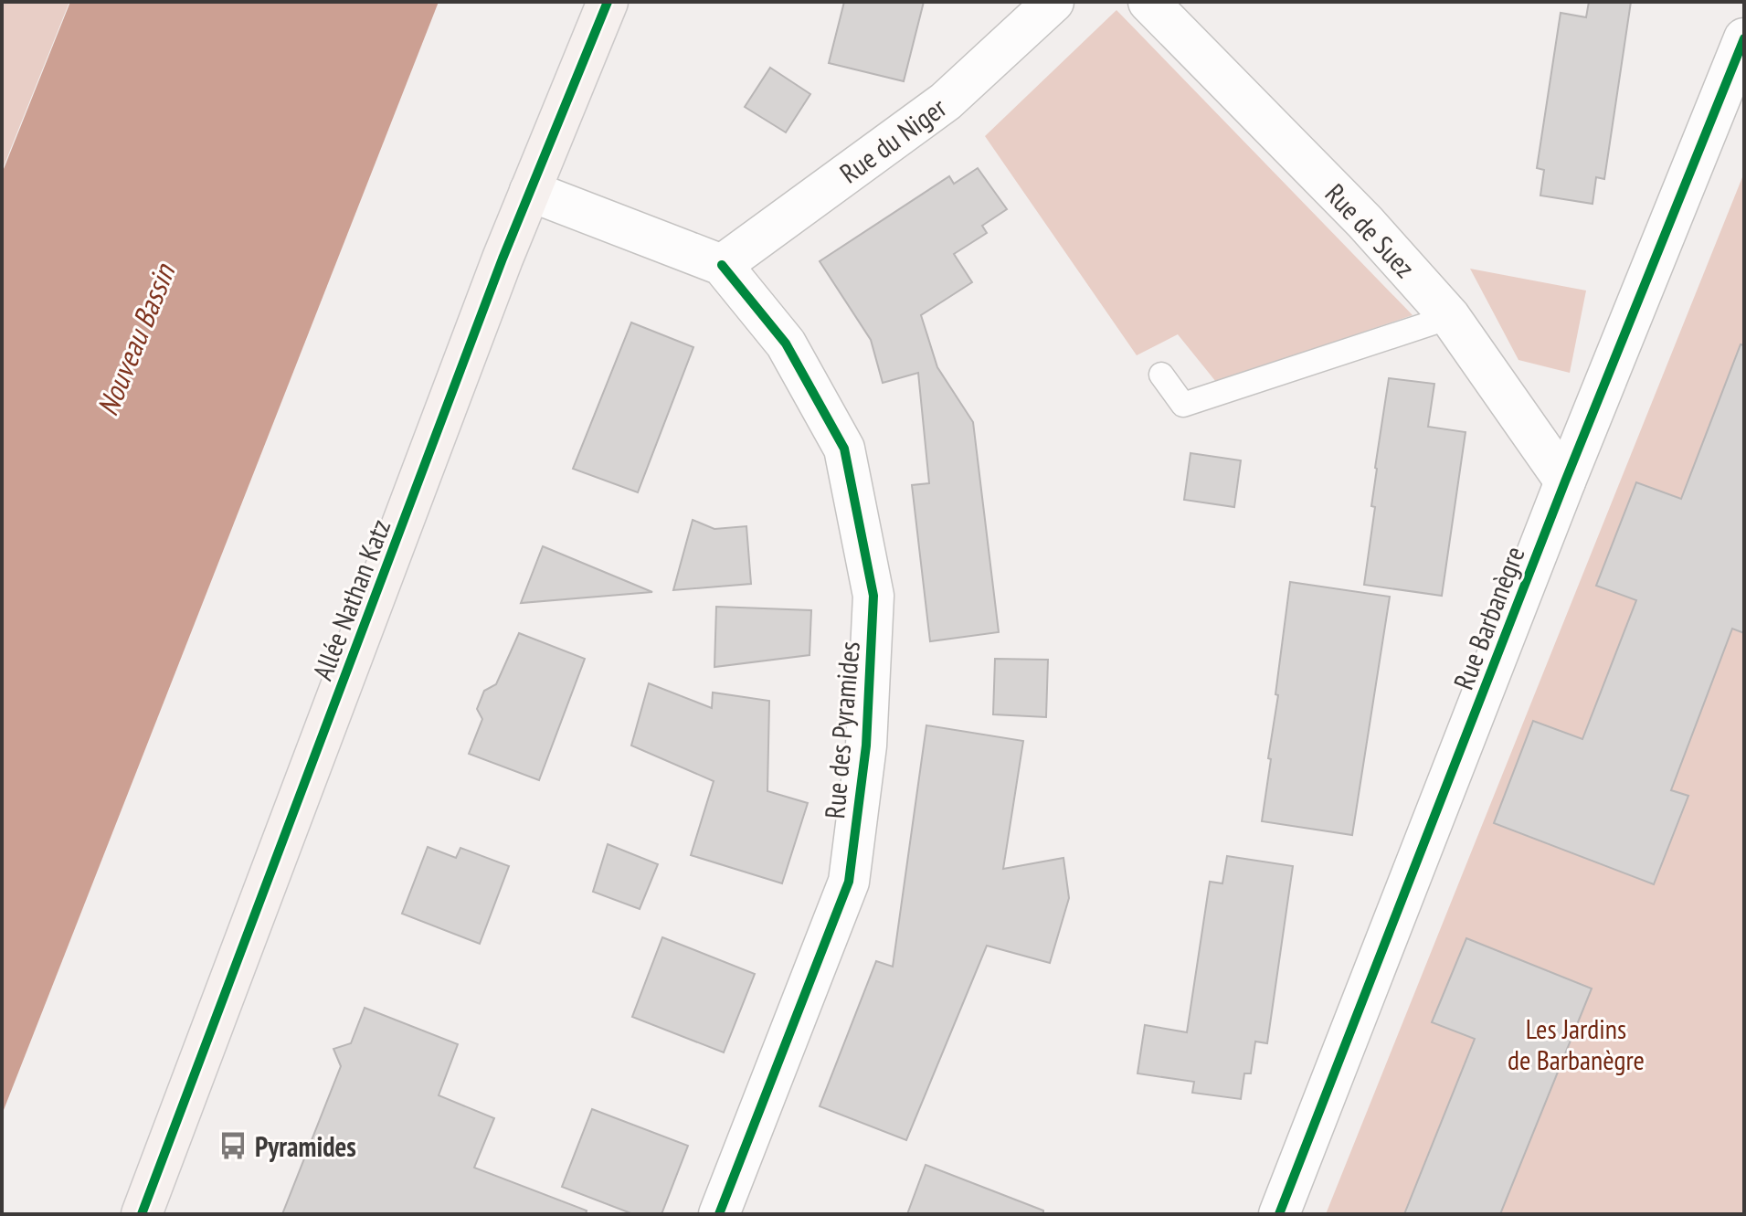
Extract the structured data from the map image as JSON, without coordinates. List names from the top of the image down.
{
  "streets": {
    "main road": ["Allée Nathan Katz"],
    "street": [
      "Rue du Niger",
      "Rue de Suez",
      "Rue Barbanègre",
      "Rue des Pyramides"
    ]
  },
  "crossings": [
    ["Rue du Niger", "Rue des Pyramides"],
    ["Rue de Suez", "Rue Barbanègre"],
    ["Allée Nathan Katz", "Rue des Pyramides"]
  ],
  "water": ["Nouveau Bassin"],
  "parks": ["Les Jardins de Barbanègre"],
  "places": {
    "bus stop": ["Pyramides"]
  }
}
